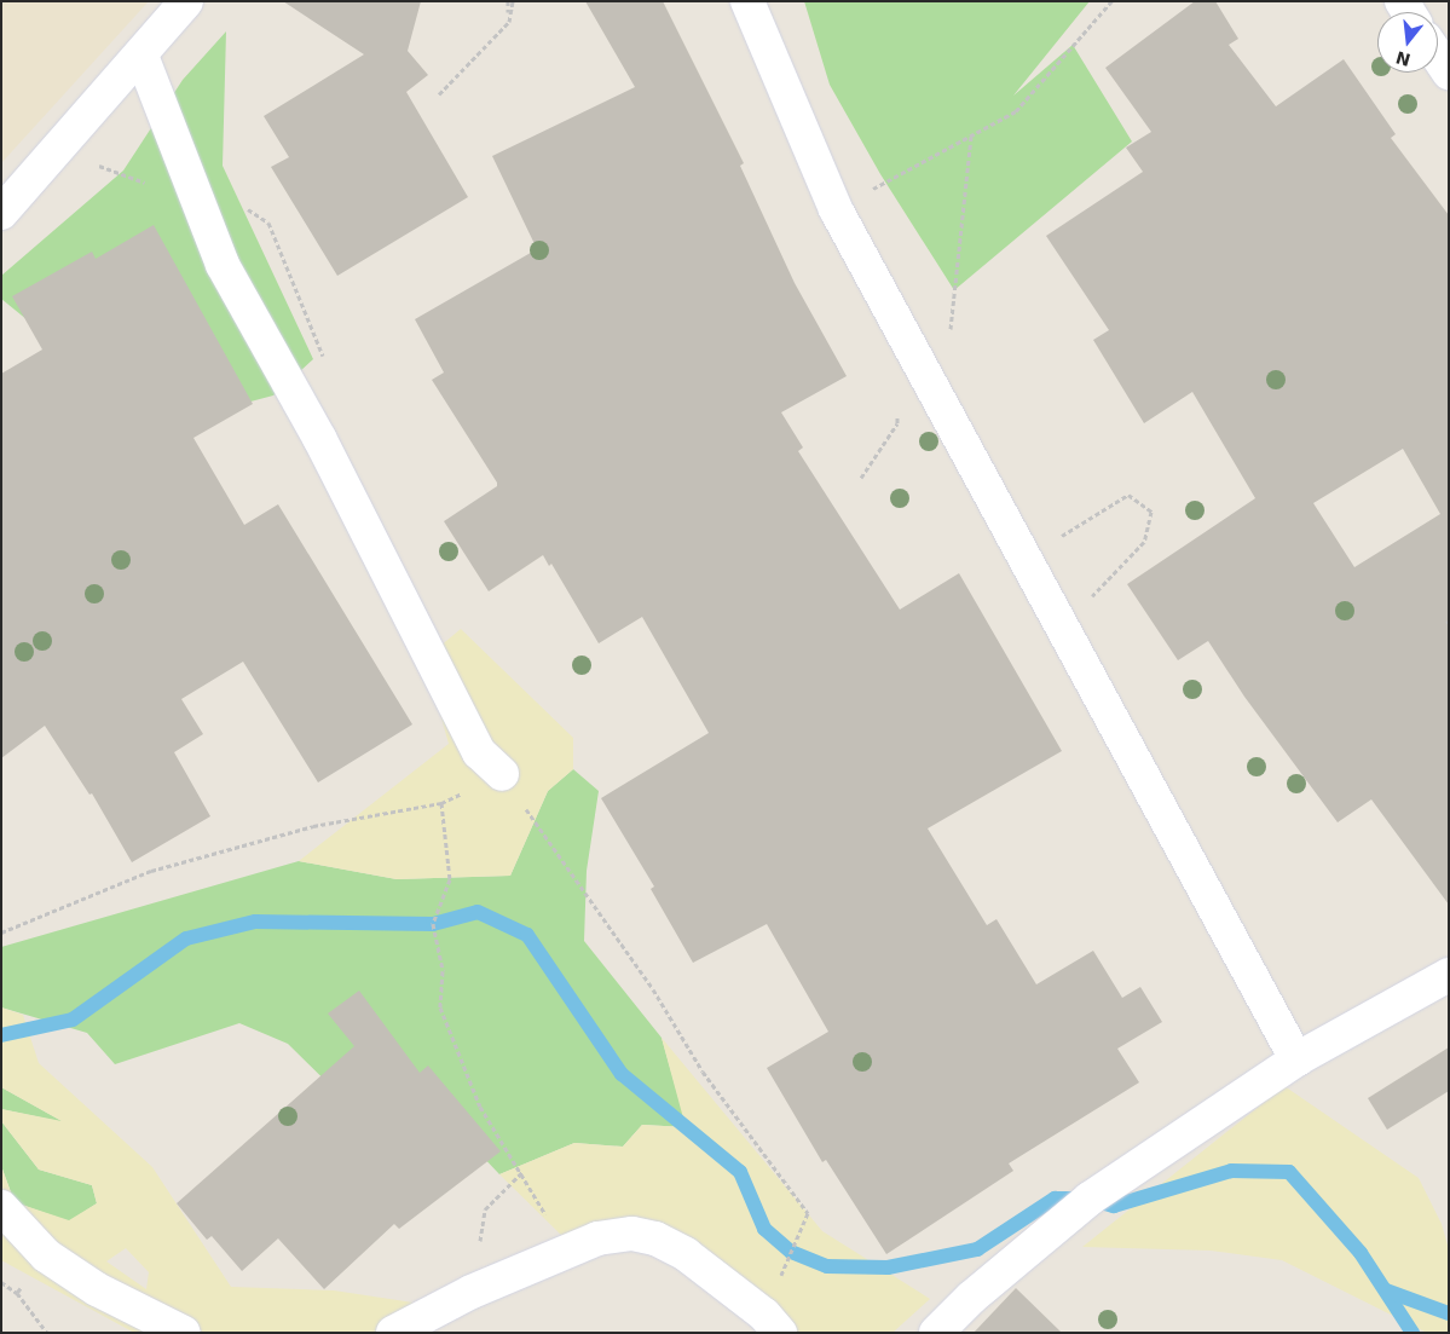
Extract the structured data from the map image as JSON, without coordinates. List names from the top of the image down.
{
  "north": "bottom"
}
